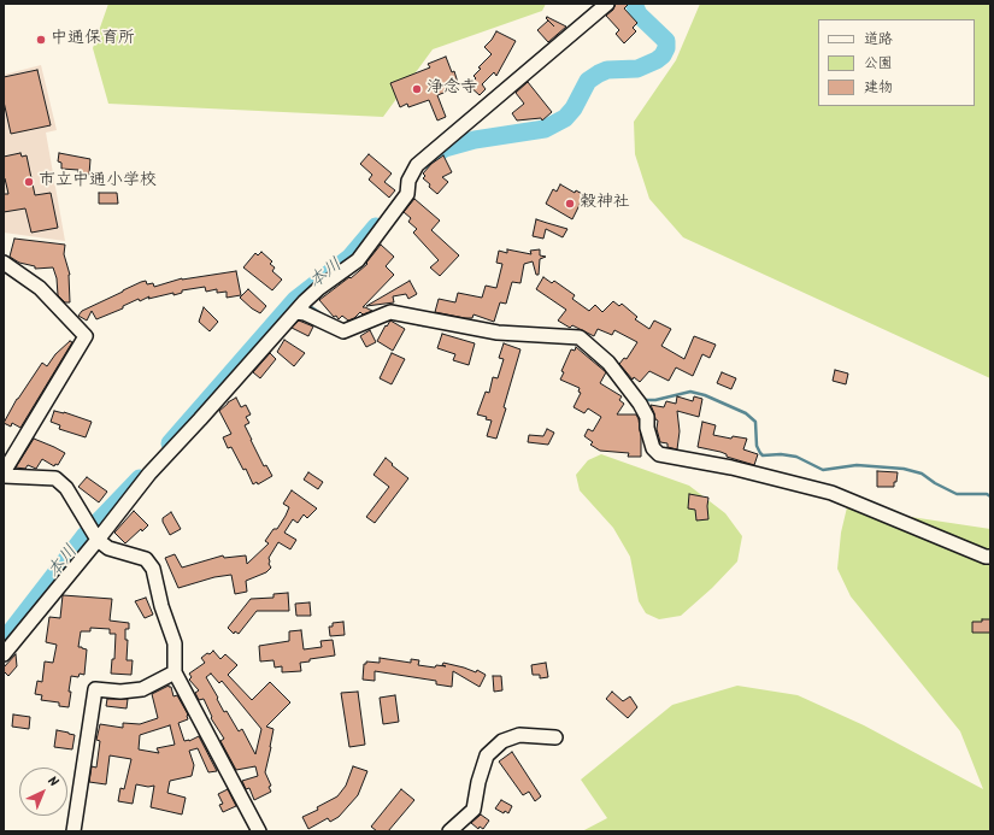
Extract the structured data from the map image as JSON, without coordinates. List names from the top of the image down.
{
  "water": ["本川"],
  "places": [
    "中通保育所",
    "浄念寺",
    "市立中通小学校",
    "穀神社"
  ],
  "legend": ["道路", "公園", "建物"],
  "north": "top right"
}
